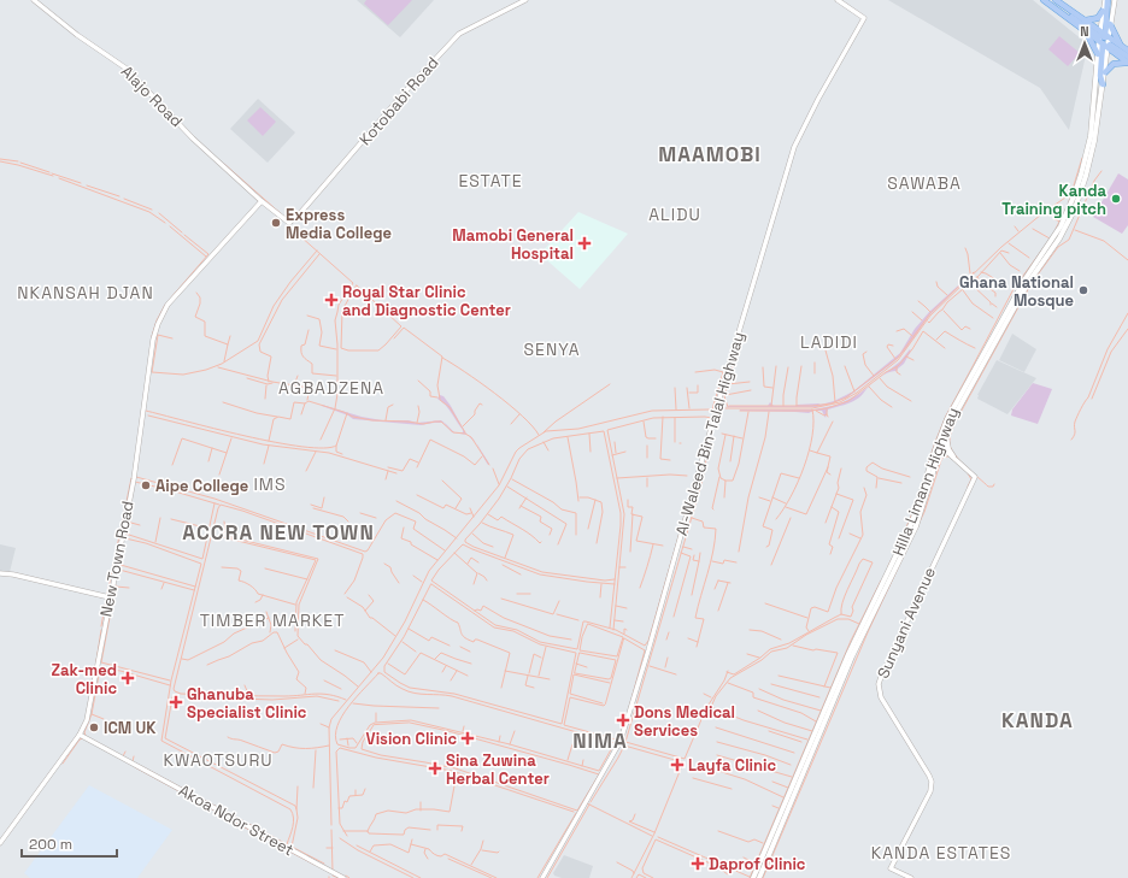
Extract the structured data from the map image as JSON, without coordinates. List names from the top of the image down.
{
  "streets": {
    "main road": ["Hilla Limann Highway"],
    "street": [
      "Alajo Road",
      "Kotobabi Road",
      "Al-Waleed Bin-Talal Highway",
      "New Town Road",
      "Sunyani Avenue",
      "Akoa Ndor Street"
    ]
  },
  "crossings": [
    ["Alajo Road", "Kotobabi Road"],
    ["Alajo Road", "New Town Road"],
    ["New Town Road", "Akoa Ndor Street"]
  ],
  "districts": [
    "MAAMOBI",
    "ESTATE",
    "SAWABA",
    "ALIDU",
    "NKANSAH DJAN",
    "LADIDI",
    "SENYA",
    "AGBADZENA",
    "IMS",
    "ACCRA NEW TOWN",
    "TIMBER MARKET",
    "KANDA",
    "NIMA",
    "KWAOTSURU",
    "KANDA ESTATES"
  ],
  "places": {
    "other": [
      "Kanda Training pitch",
      "Express Media College",
      "Ghana National Mosque",
      "Aipe College",
      "ICM UK"
    ],
    "health": [
      "Mamobi General Hospital",
      "Royal Star Clinic and Diagnostic Center",
      "Zak-med Clinic",
      "Ghanuba Specialist Clinic",
      "Dons Medical Services",
      "Vision Clinic",
      "Layfa Clinic",
      "Sina Zuwina Herbal Center",
      "Daprof Clinic"
    ]
  },
  "scale_bar": "200 m",
  "north": "top"
}
